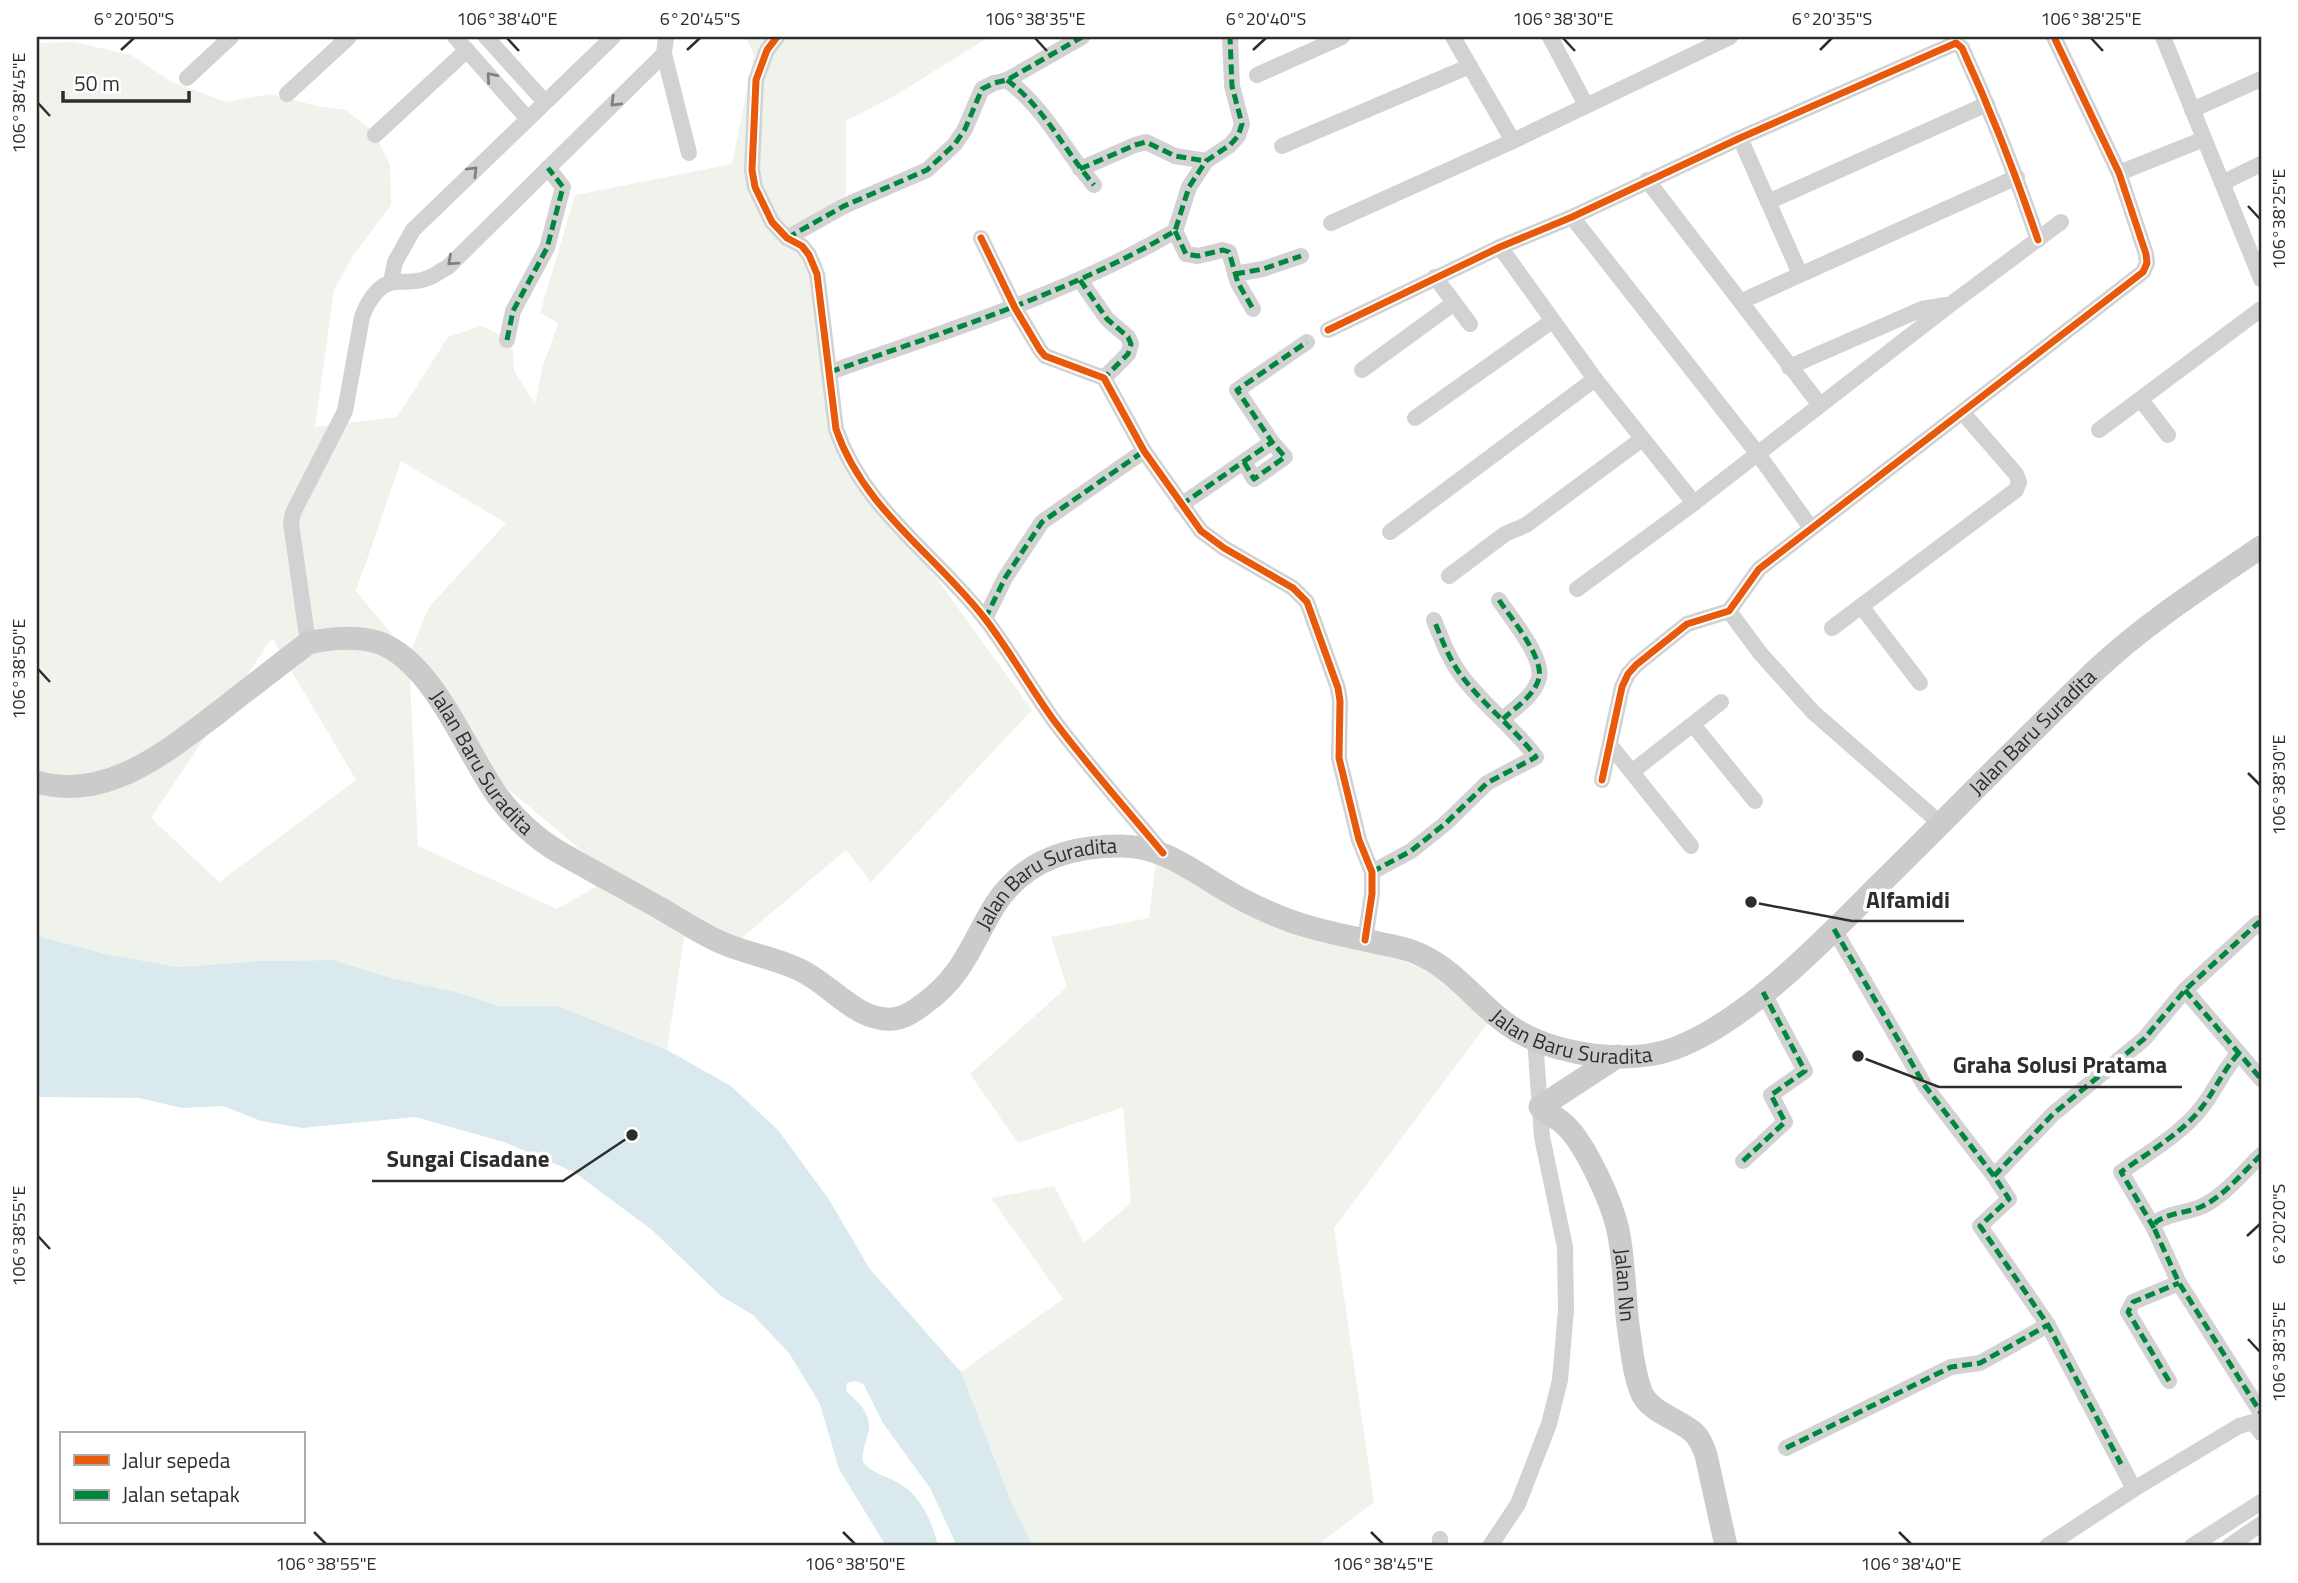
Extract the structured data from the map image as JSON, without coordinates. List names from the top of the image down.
{
  "streets": {
    "main road": ["Jalan Baru Suradita", "Jalan Nn"]
  },
  "places": ["Alfamidi", "Graha Solusi Pratama", "Sungai Cisadane"],
  "legend": ["Jalur sepeda", "Jalan setapak"],
  "scale_bar": "50 m",
  "coordinates": [
    "6°20'50\"S",
    "106°38'40\"E",
    "6°20'45\"S",
    "106°38'35\"E",
    "6°20'40\"S",
    "106°38'30\"E",
    "6°20'35\"S",
    "106°38'25\"E",
    "106°38'45\"E",
    "106°38'50\"E",
    "6°20'20\"S",
    "106°38'55\"E"
  ]
}
